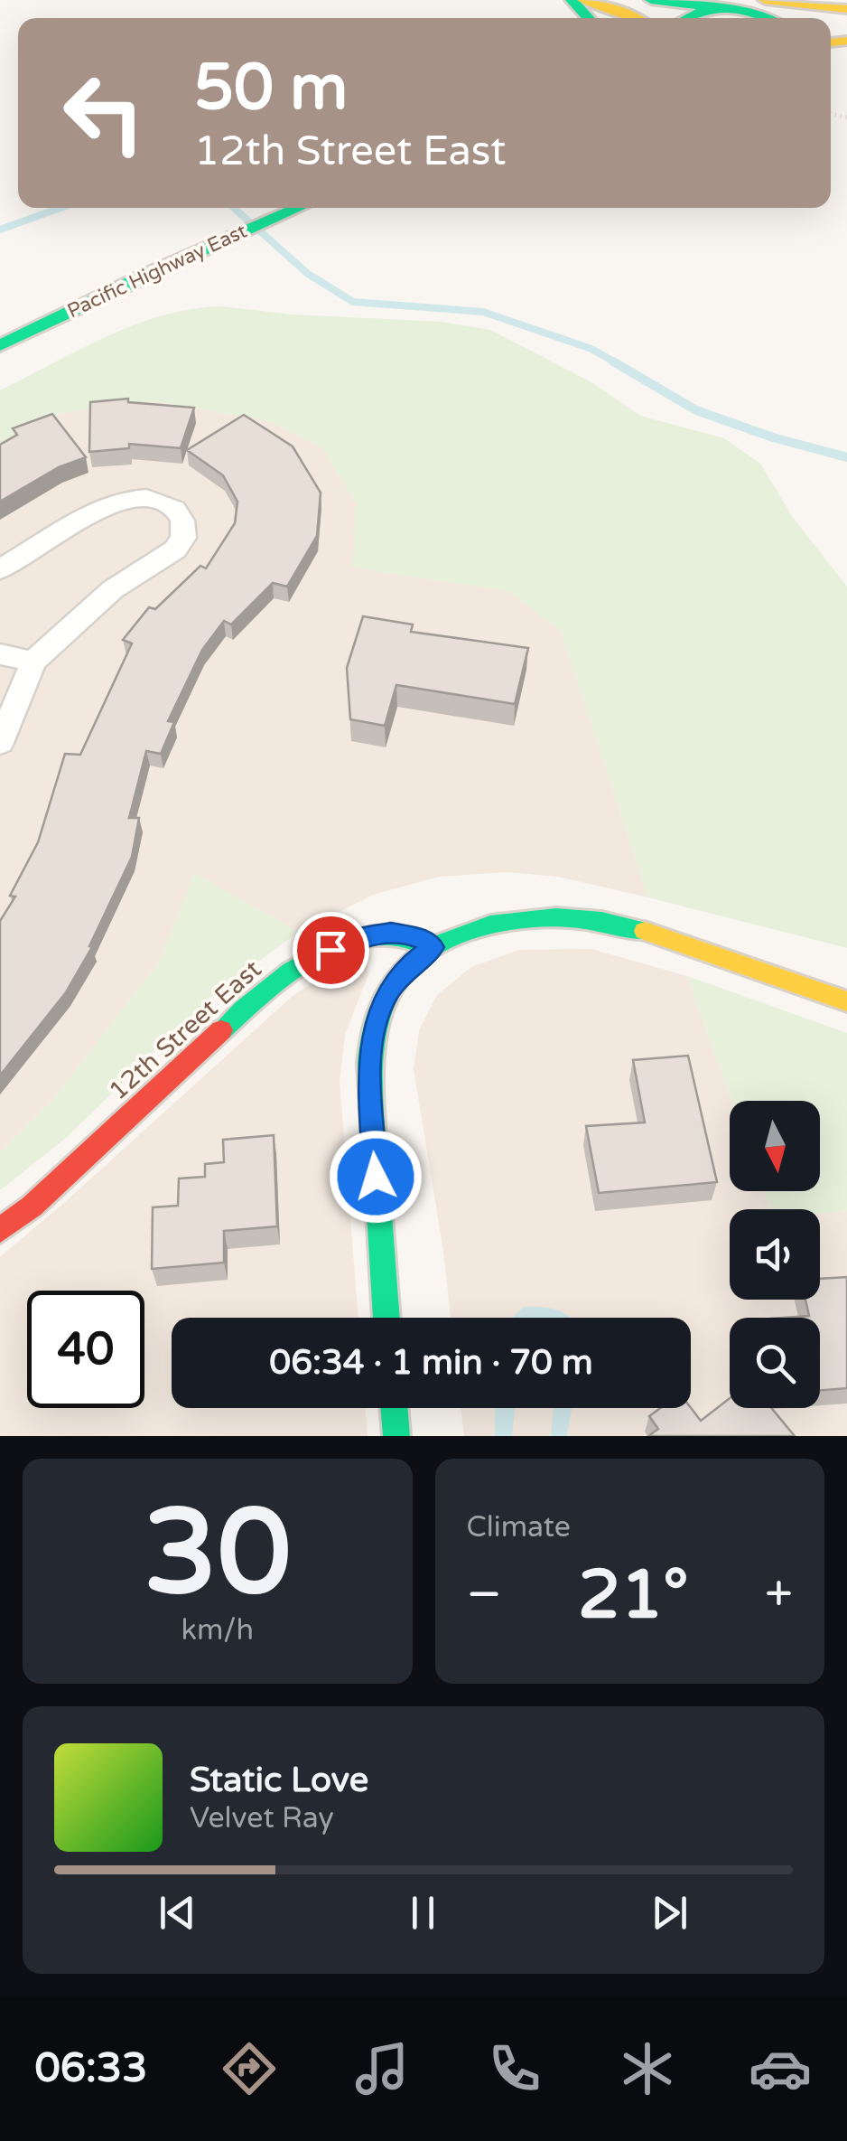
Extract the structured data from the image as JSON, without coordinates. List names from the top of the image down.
{
  "streets": {
    "main road": ["Pacific Highway East", "12th Street East"]
  },
  "north": "bottom",
  "page": {
    "turn": ["50 m", "12th Street East"],
    "limit": "40",
    "trip": "06:34 · 1 min · 70 m",
    "tile": [
      ["30", "km/h"],
      "Climate"
    ],
    "heat": ["−", "21°", "+"],
    "song": ["Static Love", "Velvet Ray"],
    "tabs": "06:33"
  }
}
